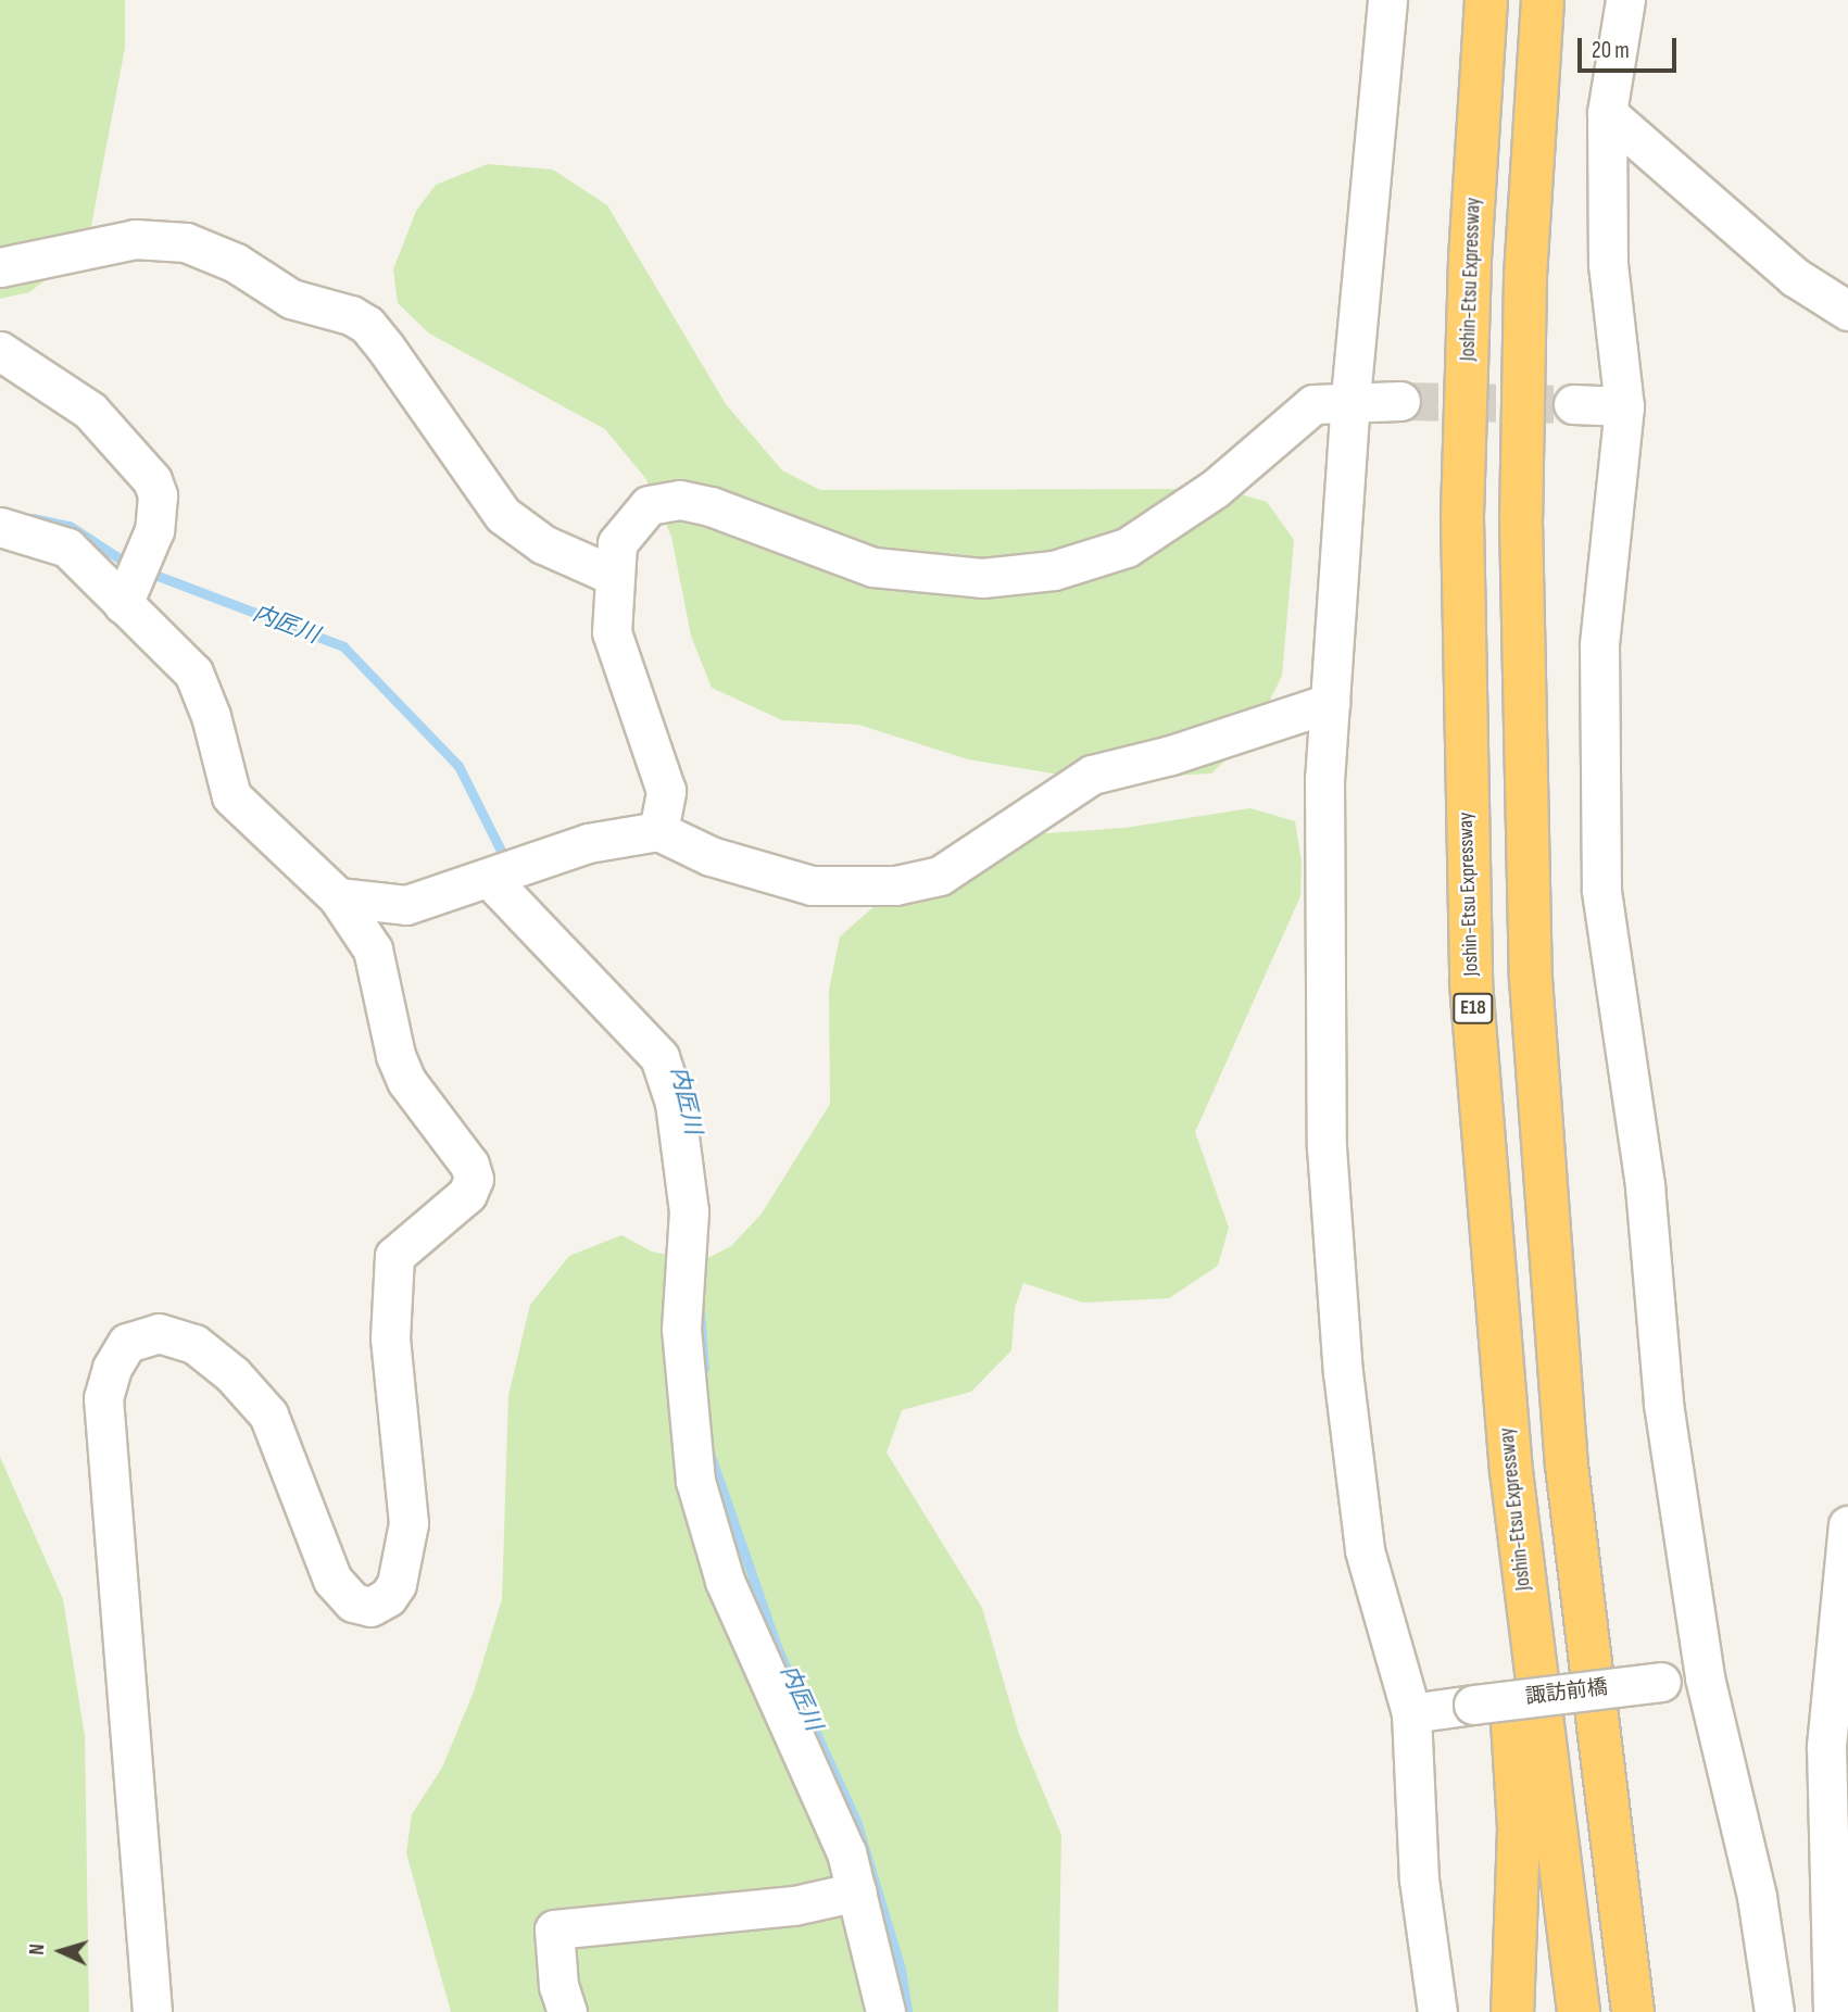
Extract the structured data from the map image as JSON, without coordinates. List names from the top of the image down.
{
  "streets": {
    "highway": ["Joshin-Etsu Expressway", "E18"],
    "street": ["諏訪前橋"]
  },
  "water": ["内匠川"],
  "scale_bar": "20 m",
  "north": "left"
}
